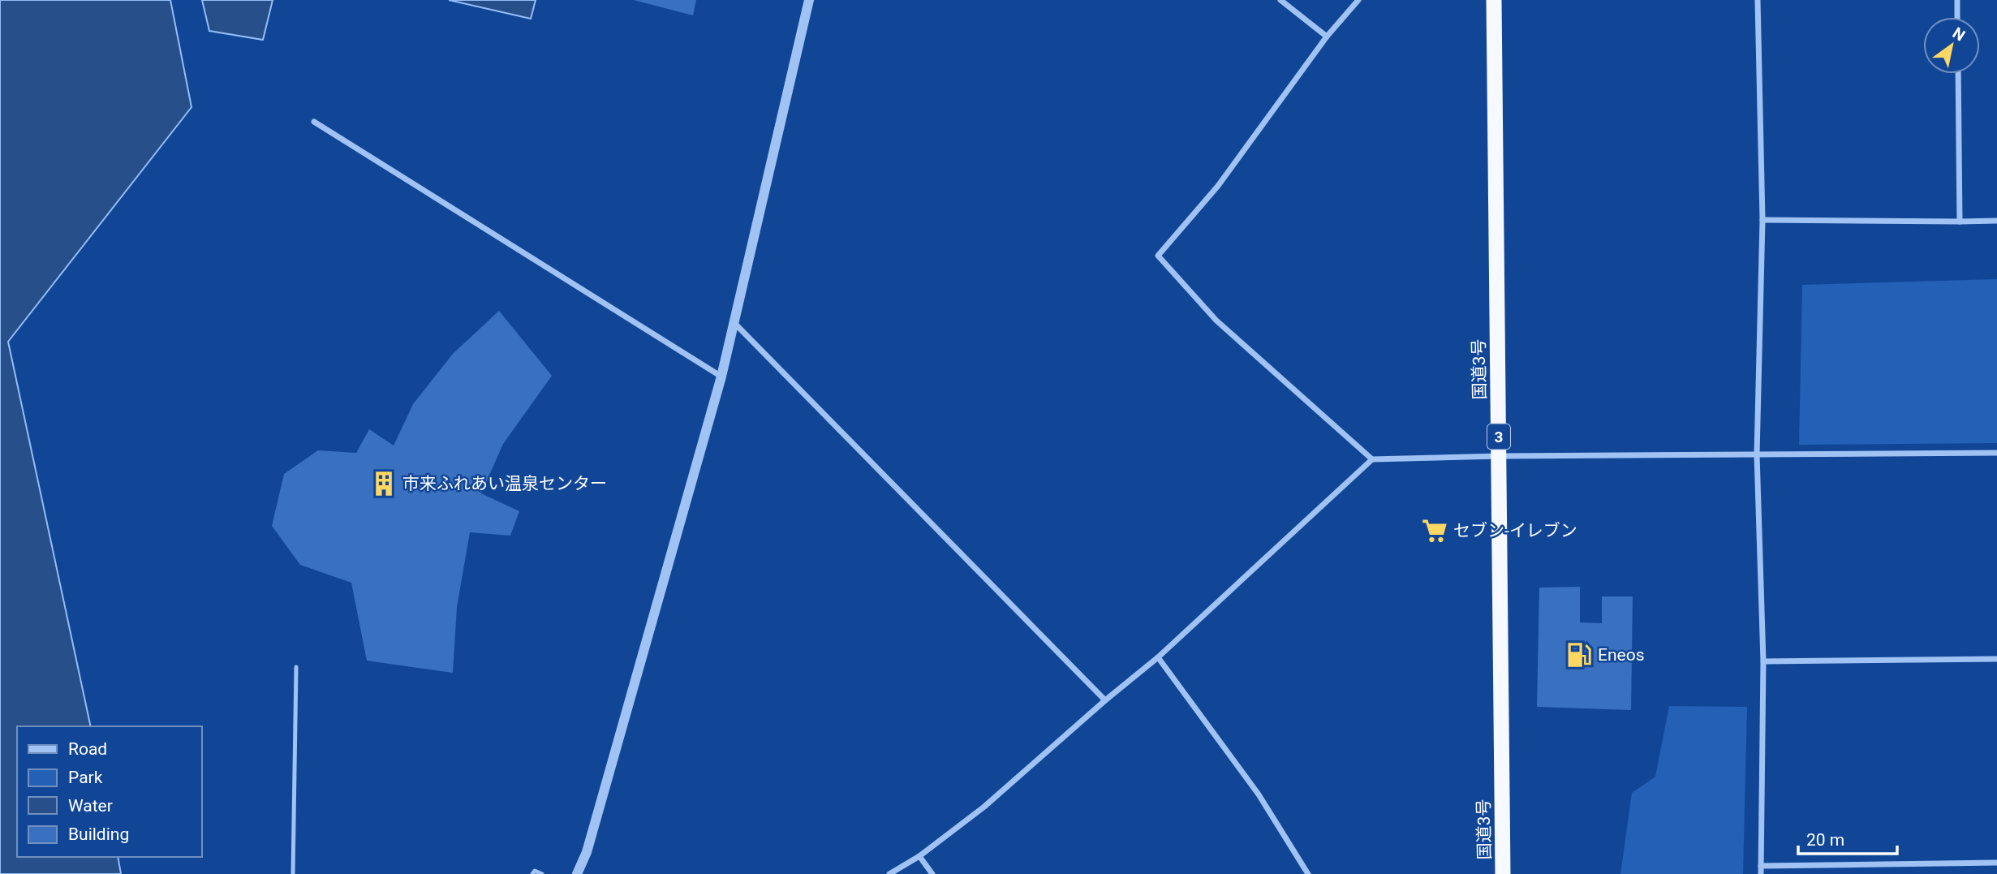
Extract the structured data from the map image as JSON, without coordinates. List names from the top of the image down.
{
  "streets": {
    "highway": ["国道3号", "3"]
  },
  "places": {
    "building": ["市来ふれあい温泉センター"],
    "supermarket": ["セブン-イレブン"],
    "fuel station": ["Eneos"]
  },
  "legend": [
    "Road",
    "Park",
    "Water",
    "Building"
  ],
  "scale_bar": "20 m",
  "north": "top right"
}
